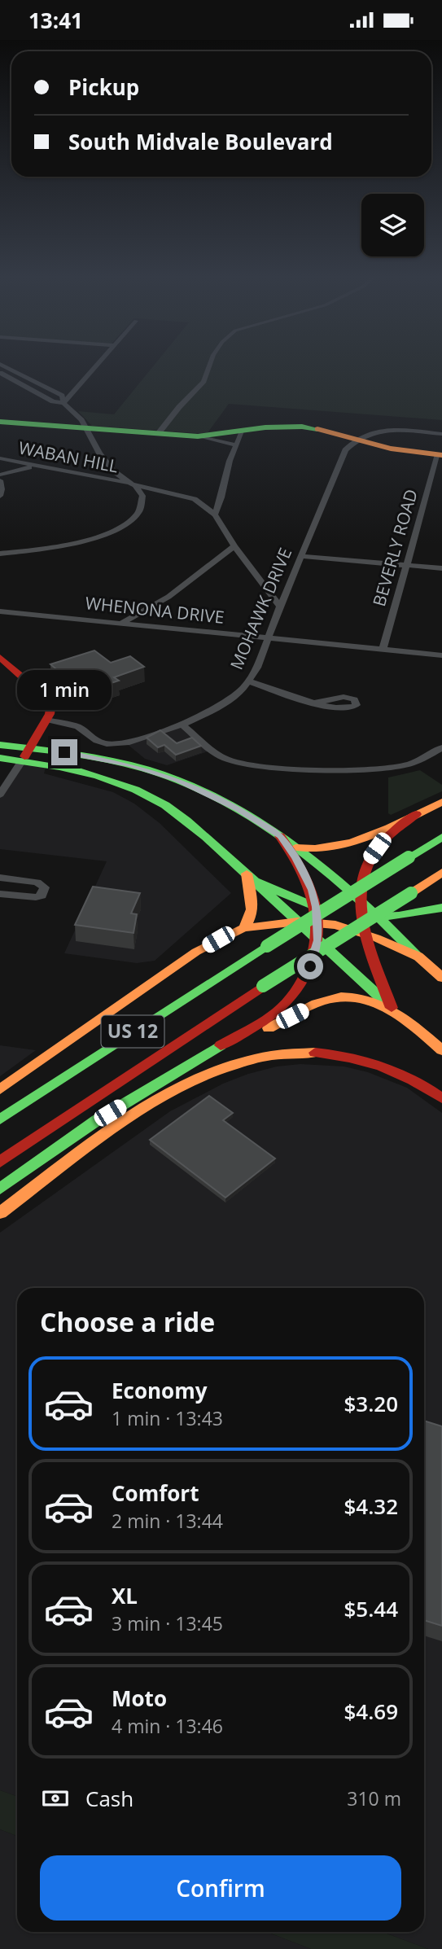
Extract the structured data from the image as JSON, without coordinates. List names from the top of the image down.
{
  "streets": {
    "main road": ["US 12"],
    "street": [
      "WABAN HILL",
      "BEVERLY ROAD",
      "MOHAWK DRIVE",
      "WHENONA DRIVE"
    ]
  },
  "crossings": [
    ["BEVERLY ROAD", "WHENONA DRIVE"],
    ["MOHAWK DRIVE", "WHENONA DRIVE"]
  ],
  "page": {
    "status": "13:41",
    "banner": ["Pickup", "South Midvale Boulevard"],
    "bubble": "1 min",
    "heading": "Choose a ride",
    "list": [
      {
        "name": "Economy",
        "note": "1 min · 13:43",
        "value": "$3.20"
      },
      {
        "name": "Comfort",
        "note": "2 min · 13:44",
        "value": "$4.32"
      },
      {
        "name": "XL",
        "note": "3 min · 13:45",
        "value": "$5.44"
      },
      {
        "name": "Moto",
        "note": "4 min · 13:46",
        "value": "$4.69"
      }
    ],
    "pay": ["Cash", "310 m"],
    "buttons": "Confirm"
  }
}
